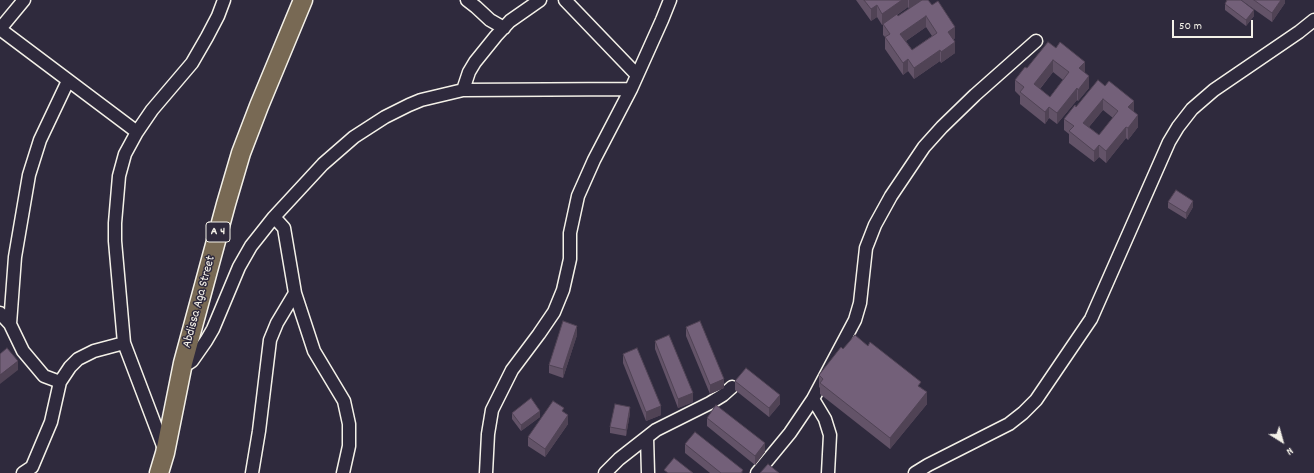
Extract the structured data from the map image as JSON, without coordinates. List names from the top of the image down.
{
  "streets": {
    "highway": ["A 4", "Abdissa Aga Street"]
  },
  "scale_bar": "50 m",
  "north": "bottom right"
}
